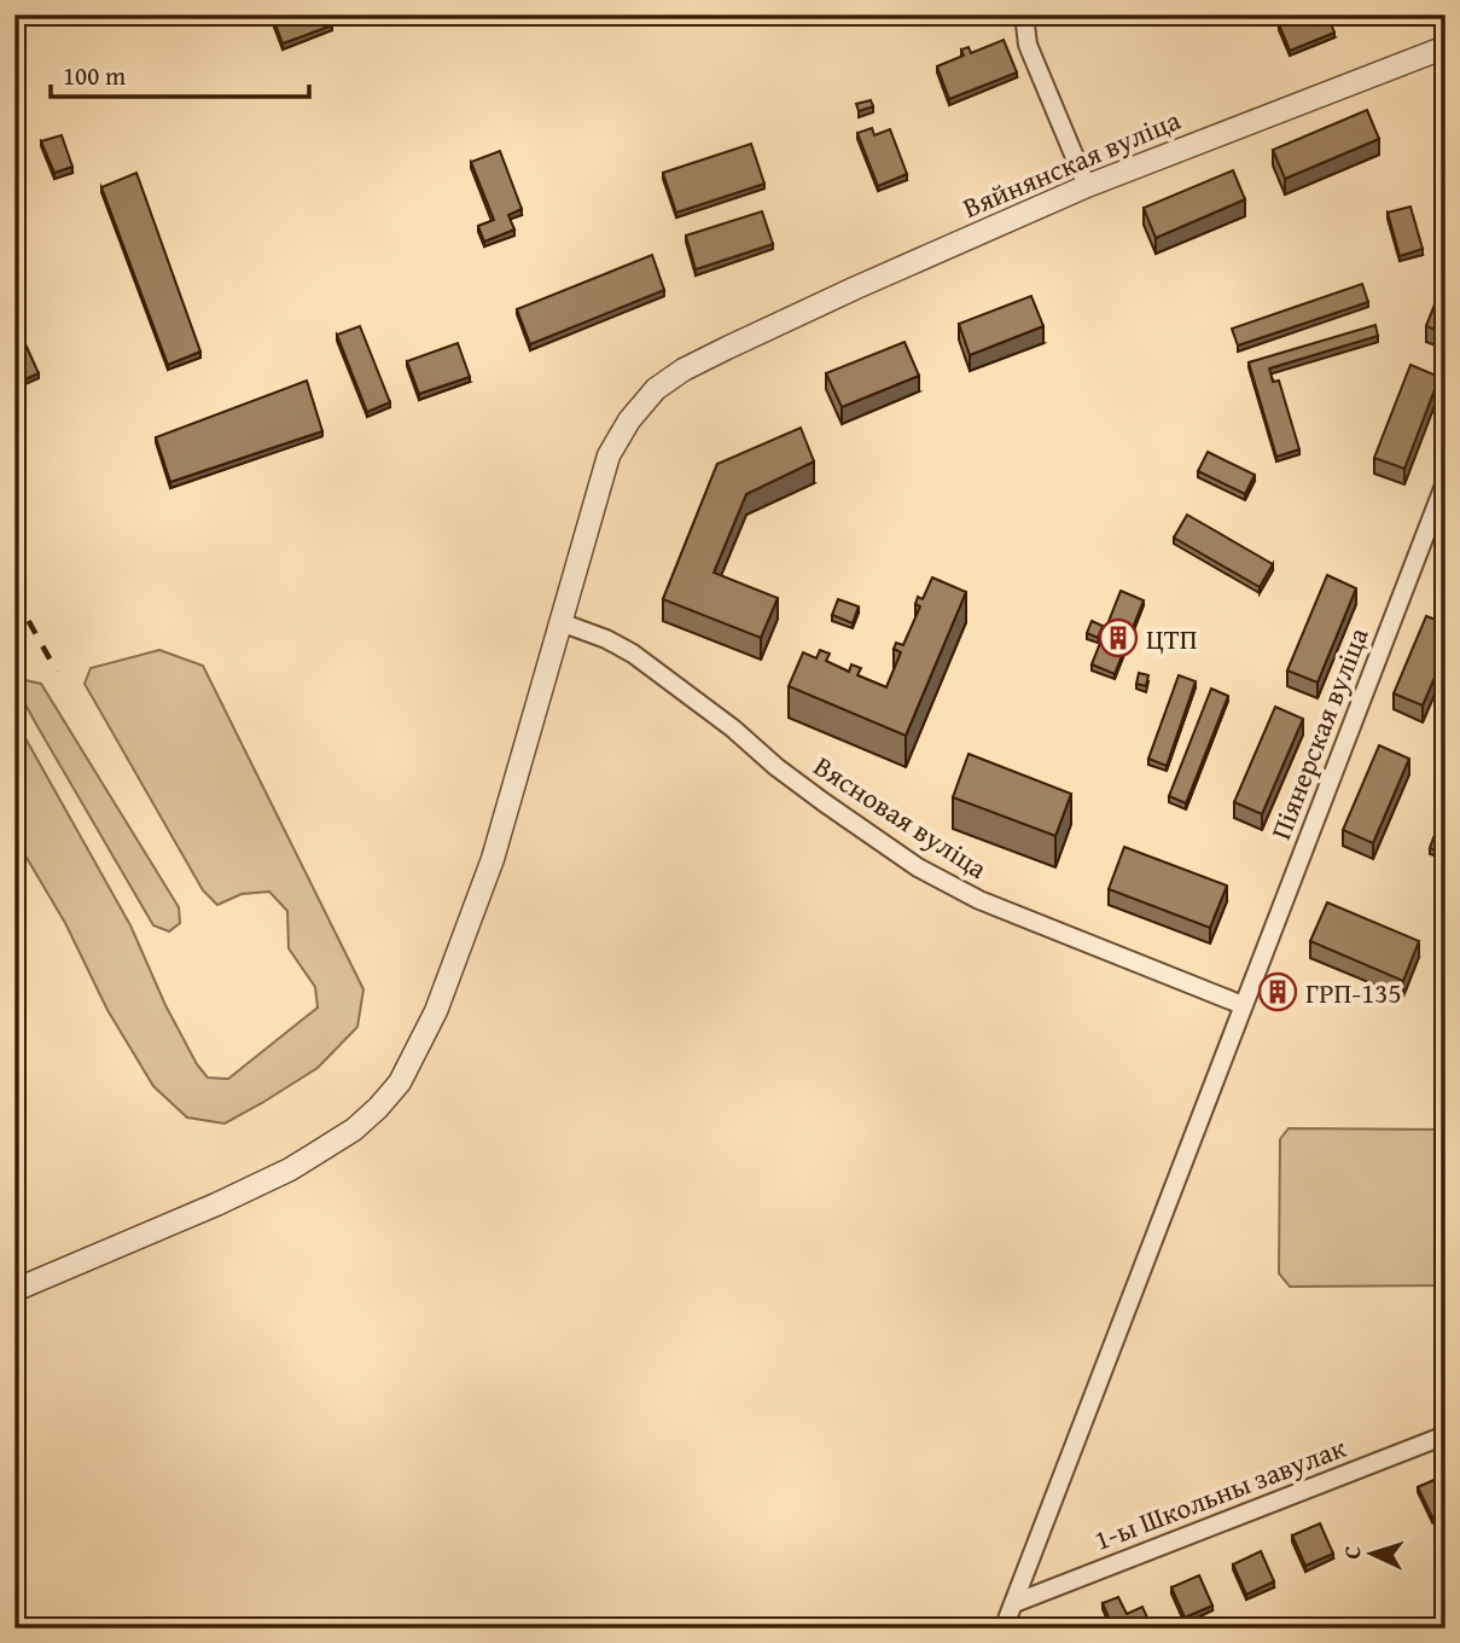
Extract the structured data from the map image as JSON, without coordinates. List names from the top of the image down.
{
  "streets": {
    "street": [
      "Вяйнянская вуліца",
      "Піянерская вуліца",
      "Вясновая вуліца",
      "1-ы Школьны завулак"
    ]
  },
  "crossings": [
    ["Вяйнянская вуліца", "Вясновая вуліца"],
    ["Піянерская вуліца", "Вясновая вуліца"],
    ["Піянерская вуліца", "1-ы Школьны завулак"]
  ],
  "places": {
    "building": ["ЦТП", "ГРП-135"]
  },
  "scale_bar": "100 m",
  "north": "left"
}
